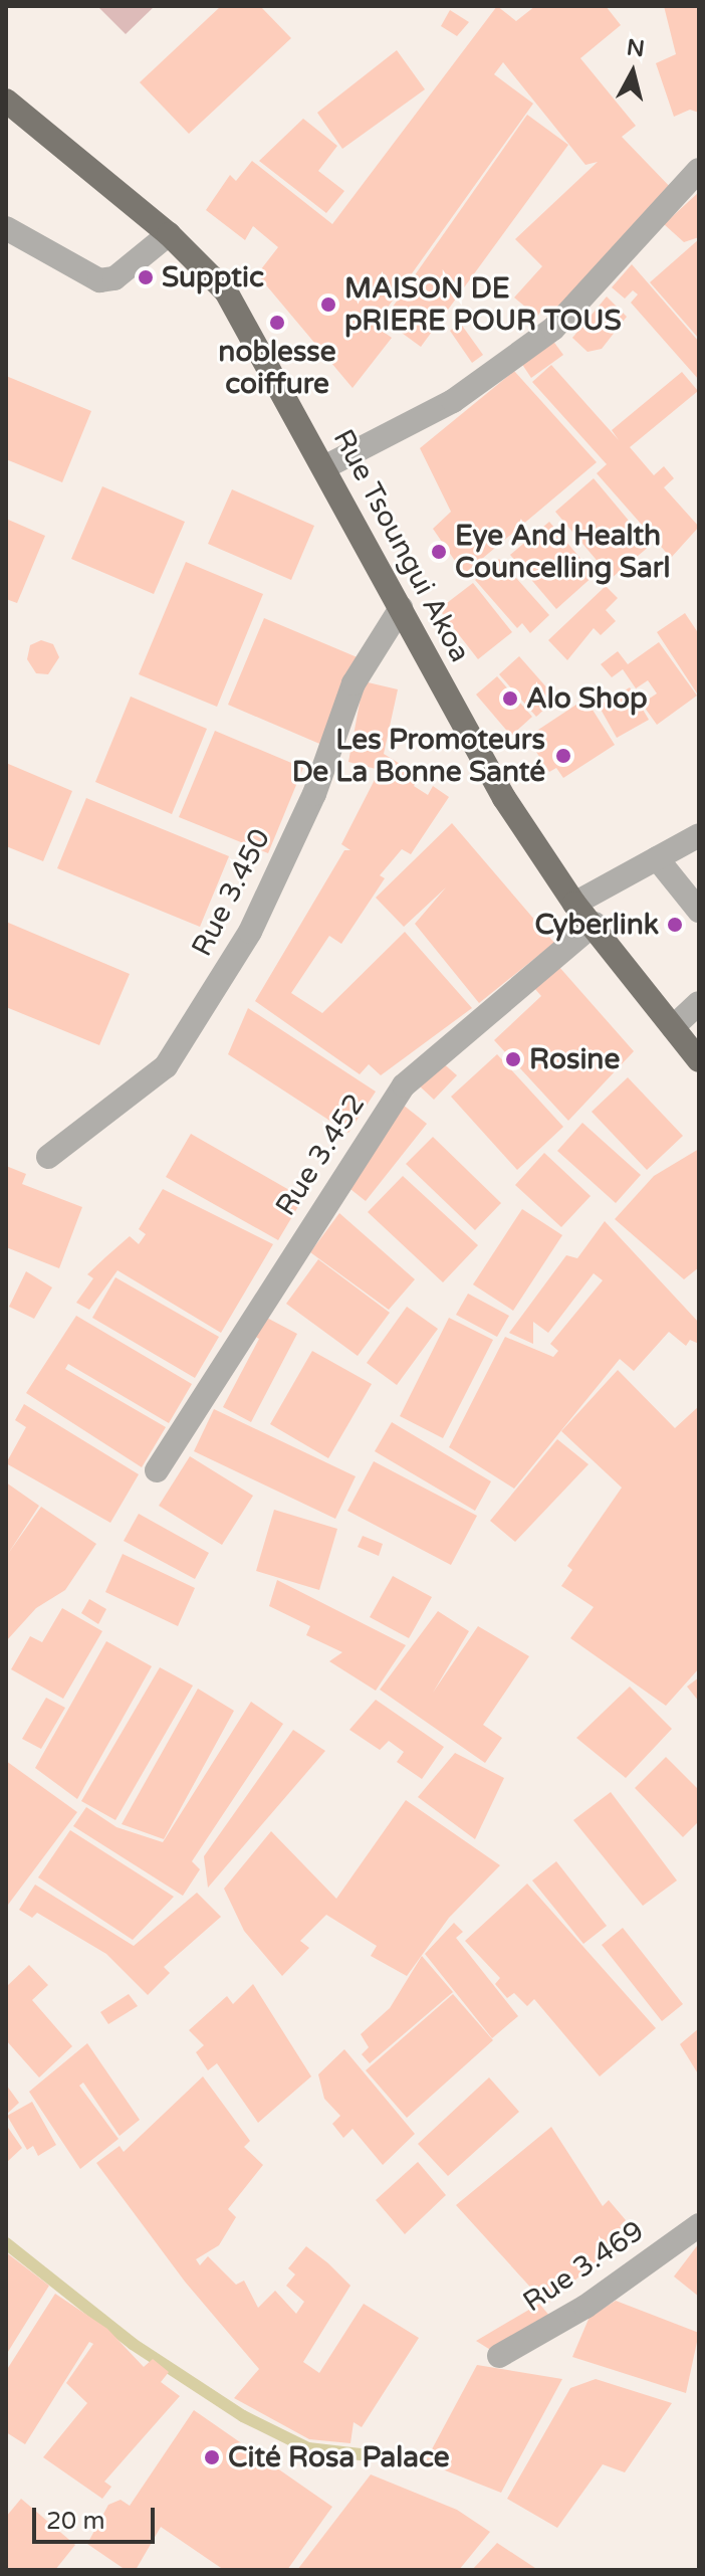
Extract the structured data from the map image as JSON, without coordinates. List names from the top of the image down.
{
  "streets": {
    "main road": ["Rue Tsoungui Akoa"],
    "street": ["Rue 3.450", "Rue 3.452", "Rue 3.469"]
  },
  "crossings": [
    ["Rue Tsoungui Akoa", "Rue 3.450"],
    ["Rue Tsoungui Akoa", "Rue 3.452"]
  ],
  "places": [
    "Supptic",
    "MAISON DE pRIERE POUR TOUS",
    "noblesse coiffure",
    "Eye And Health Councelling Sarl",
    "Alo Shop",
    "Les Promoteurs De La Bonne Santé",
    "Cyberlink",
    "Rosine",
    "Cité Rosa Palace"
  ],
  "scale_bar": "20 m",
  "north": "top"
}
